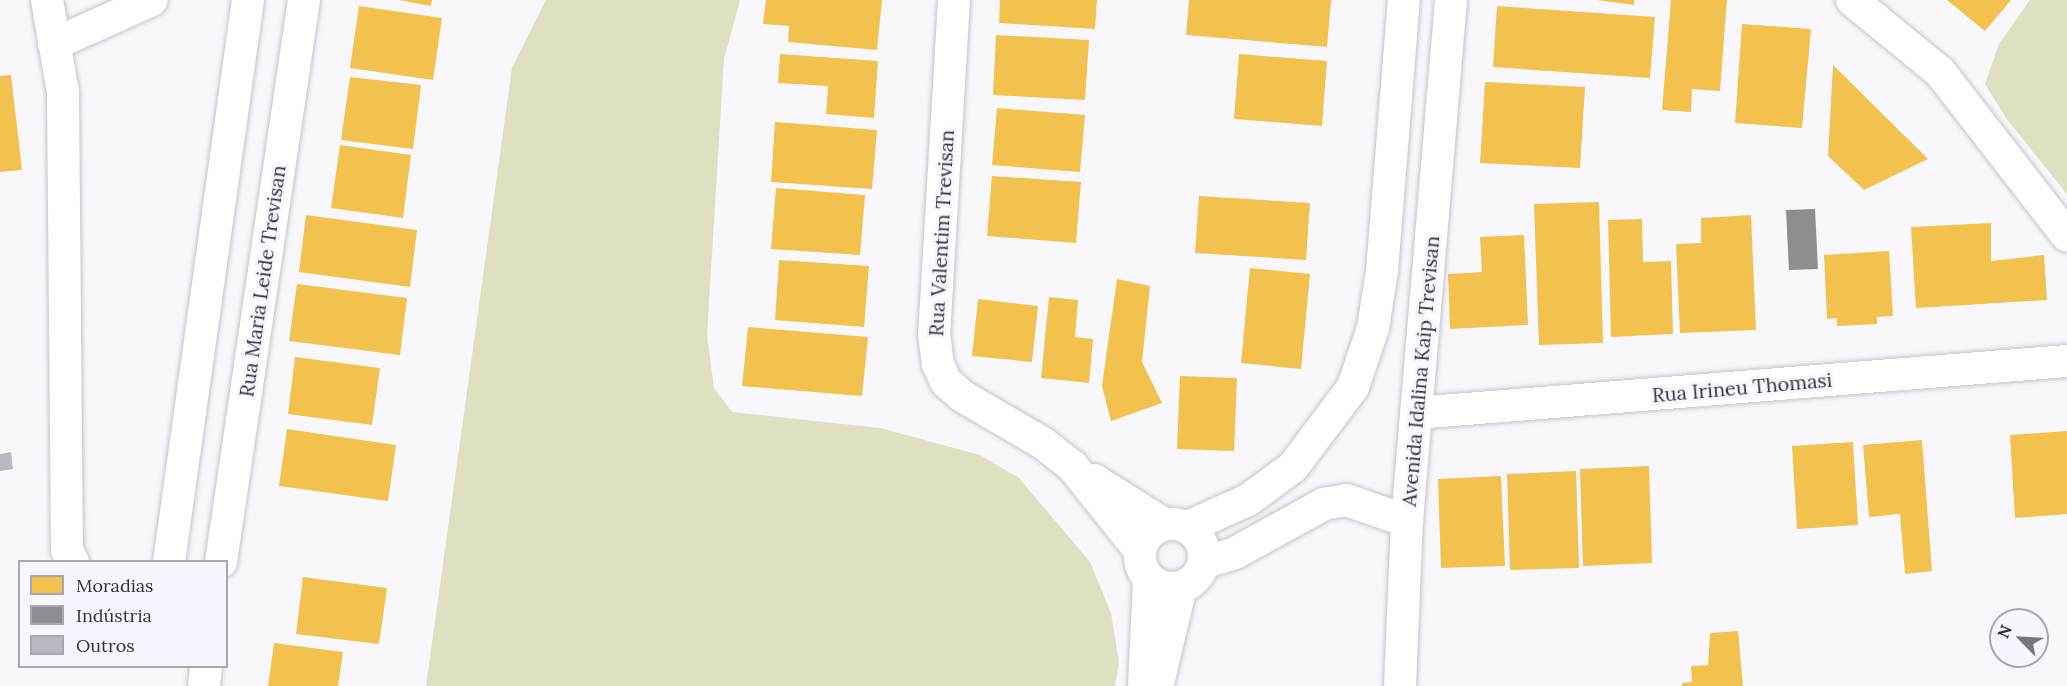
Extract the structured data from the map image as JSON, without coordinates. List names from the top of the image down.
{
  "streets": {
    "street": [
      "Rua Valentim Trevisan",
      "Rua Maria Leide Trevisan",
      "Avenida Idalina Kaip Trevisan",
      "Rua Irineu Thomasi"
    ]
  },
  "crossings": [
    ["Rua Valentim Trevisan", "Avenida Idalina Kaip Trevisan"],
    ["Avenida Idalina Kaip Trevisan", "Rua Irineu Thomasi"]
  ],
  "legend": ["Moradias", "Indústria", "Outros"],
  "north": "top left"
}
